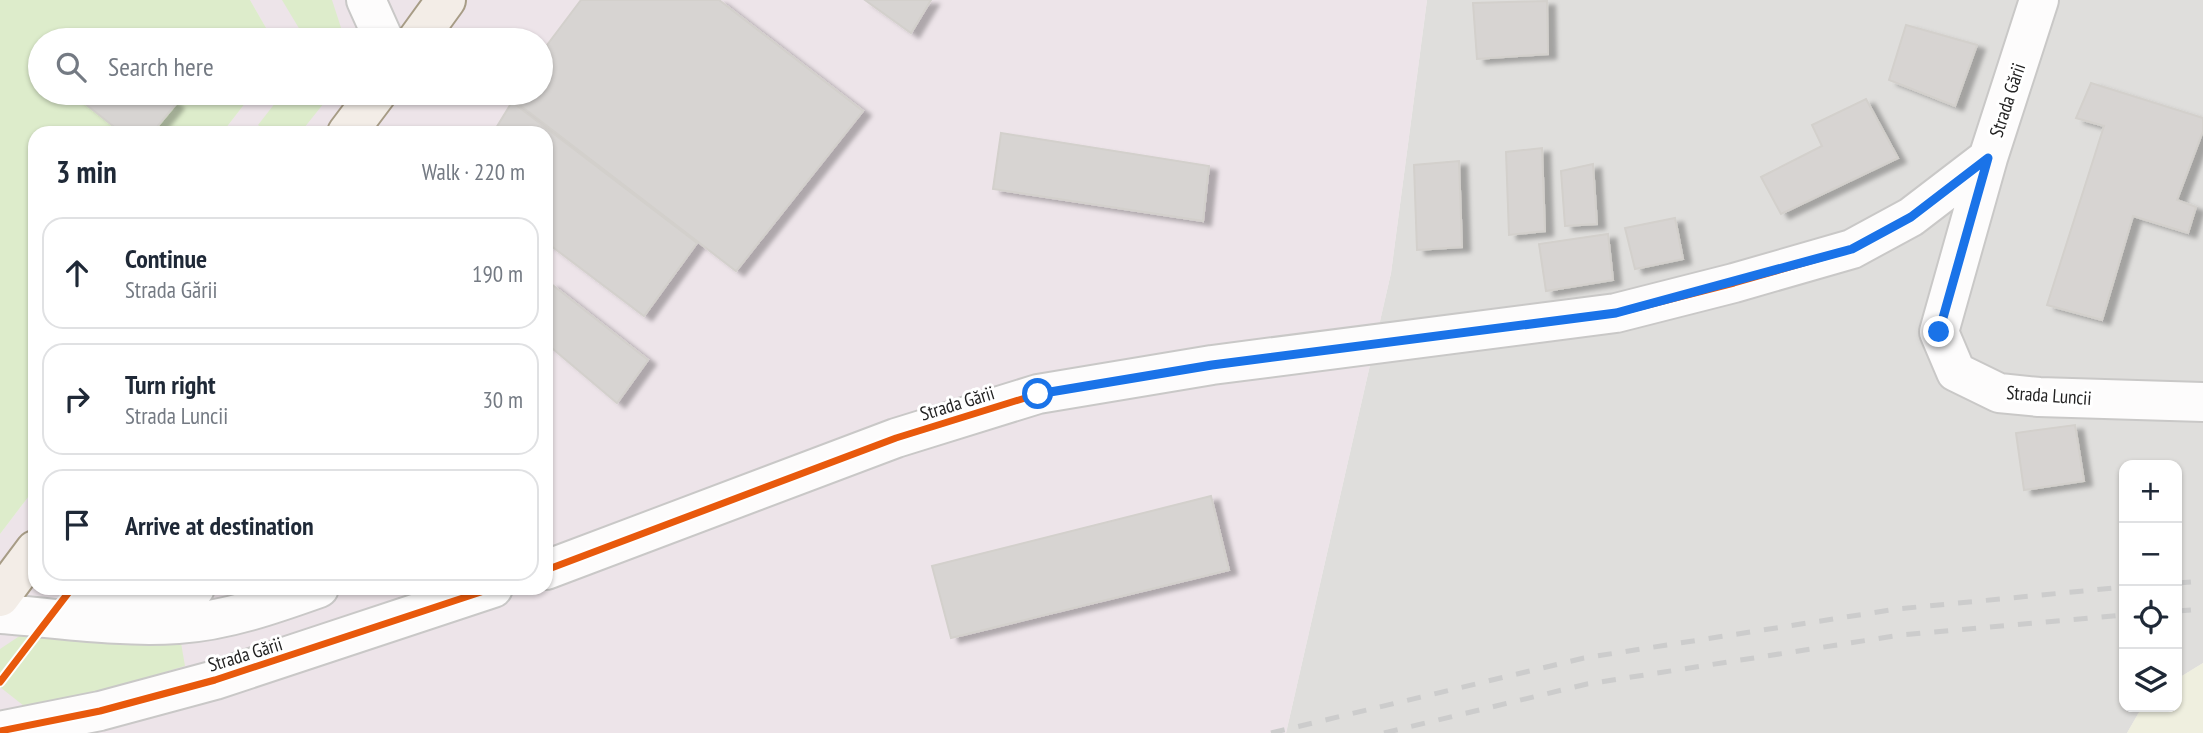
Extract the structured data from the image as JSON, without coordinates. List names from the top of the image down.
{
  "streets": {
    "street": ["Strada Gării", "Strada Luncii"]
  },
  "crossings": [
    ["Strada Gării", "Strada Luncii"]
  ],
  "page": {
    "search": "Search here",
    "heading": ["3 min", "Walk · 220 m"],
    "list": [
      ["Continue", "Strada Gării", "190 m"],
      ["Turn right", "Strada Luncii", "30 m"],
      "Arrive at destination"
    ],
    "map_buttons": ["+", "−"]
  }
}
